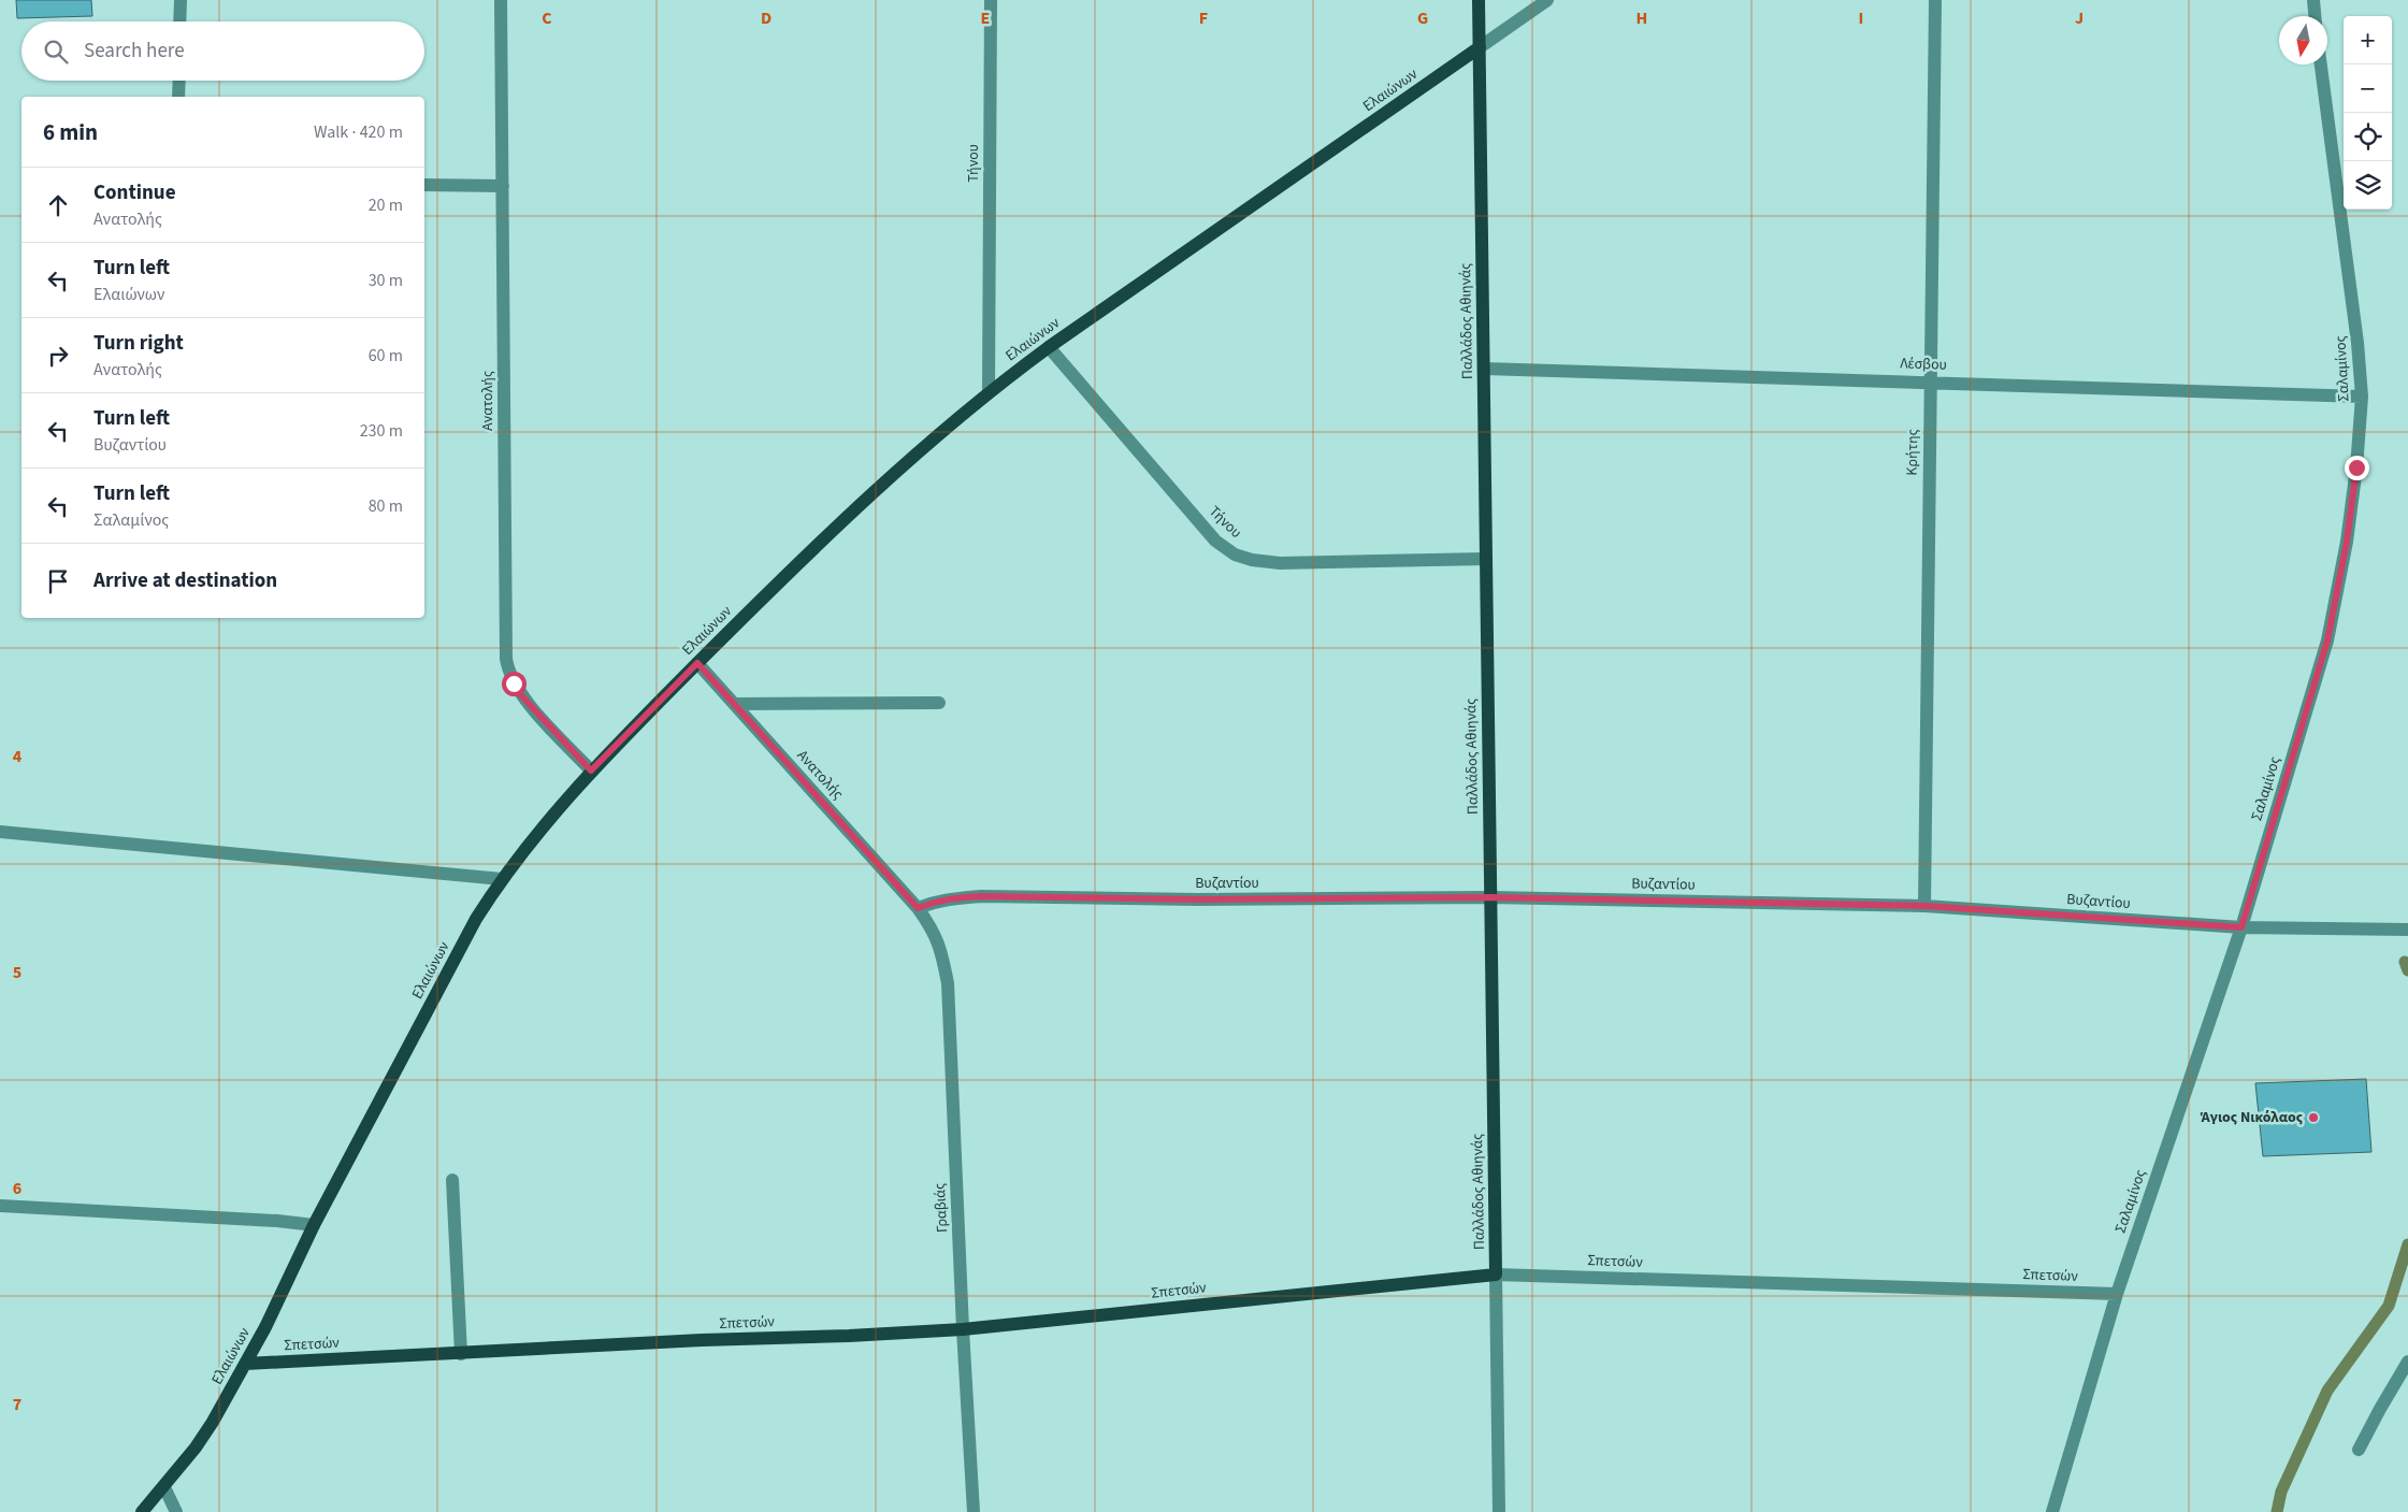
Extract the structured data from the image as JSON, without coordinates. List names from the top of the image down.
{
  "streets": {
    "main road": ["Ελαιώνων", "Παλλάδος Αθιηνάς", "Σπετσών"],
    "street": [
      "Τήνου",
      "Λέσβου",
      "Σαλαμίνος",
      "Ανατολής",
      "Κρήτης",
      "Βυζαντίου",
      "Γραβιάς"
    ]
  },
  "crossings": [
    ["Ελαιώνων", "Τήνου"],
    ["Ελαιώνων", "Παλλάδος Αθιηνάς"],
    ["Ελαιώνων", "Ανατολής"],
    ["Ελαιώνων", "Σπετσών"],
    ["Τήνου", "Παλλάδος Αθιηνάς"],
    ["Παλλάδος Αθιηνάς", "Λέσβου"],
    ["Παλλάδος Αθιηνάς", "Βυζαντίου"],
    ["Παλλάδος Αθιηνάς", "Σπετσών"],
    ["Λέσβου", "Σαλαμίνος"],
    ["Λέσβου", "Κρήτης"],
    ["Σαλαμίνος", "Βυζαντίου"],
    ["Σαλαμίνος", "Σπετσών"],
    ["Ανατολής", "Βυζαντίου"],
    ["Ανατολής", "Γραβιάς"],
    ["Κρήτης", "Βυζαντίου"],
    ["Βυζαντίου", "Γραβιάς"],
    ["Γραβιάς", "Σπετσών"]
  ],
  "places": ["Άγιος Νικόλαος"],
  "north": "bottom",
  "page": {
    "map_buttons": ["+", "−"],
    "search": "Search here",
    "heading": ["6 min", "Walk · 420 m"],
    "list": [
      ["Continue", "Ανατολής", "20 m"],
      ["Turn left", "Ελαιώνων", "30 m"],
      ["Turn right", "Ανατολής", "60 m"],
      ["Turn left", "Βυζαντίου", "230 m"],
      ["Turn left", "Σαλαμίνος", "80 m"],
      "Arrive at destination"
    ]
  },
  "grid": {
    "columns": [
      "C",
      "D",
      "E",
      "F",
      "G",
      "H",
      "I",
      "J"
    ],
    "rows": [
      "4",
      "5",
      "6",
      "7"
    ]
  }
}
